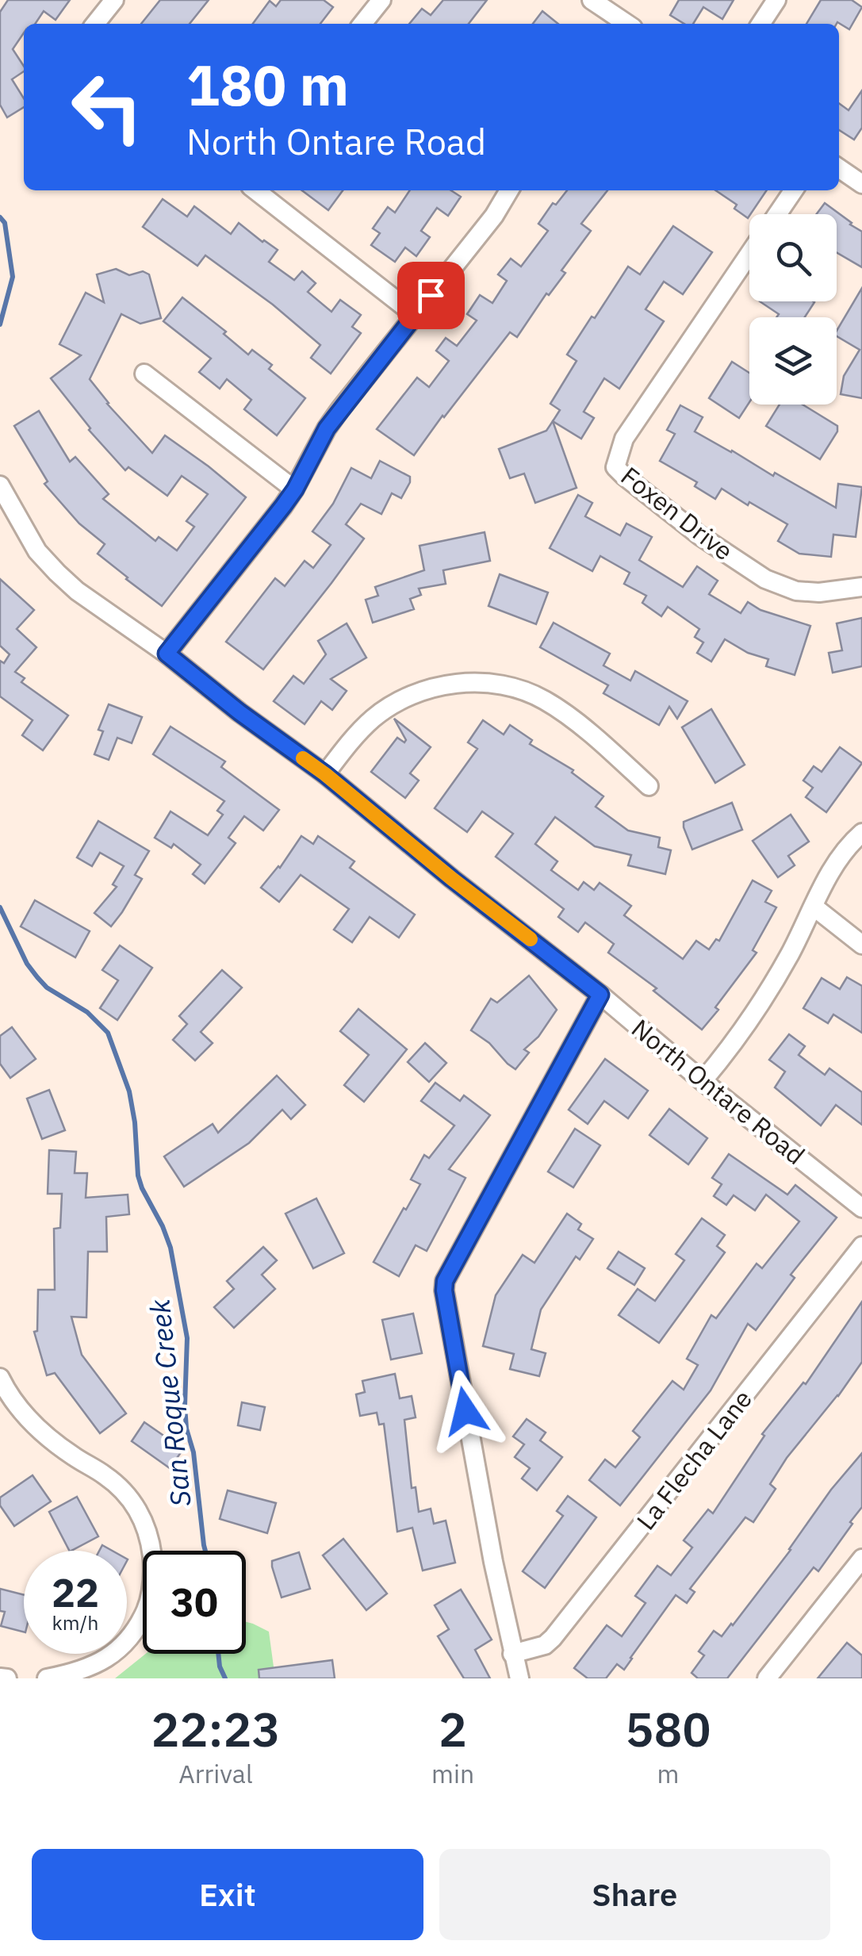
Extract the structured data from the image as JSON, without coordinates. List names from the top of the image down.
{
  "streets": {
    "street": ["Foxen Drive", "North Ontare Road", "La Flecha Lane"]
  },
  "water": ["San Roque Creek"],
  "page": {
    "turn": ["180 m", "North Ontare Road"],
    "speed": "22 km/h",
    "limit": "30",
    "eta": [
      "22:23",
      "Arrival",
      "2",
      "min",
      "580",
      "m"
    ],
    "buttons": ["Exit", "Share"]
  }
}
